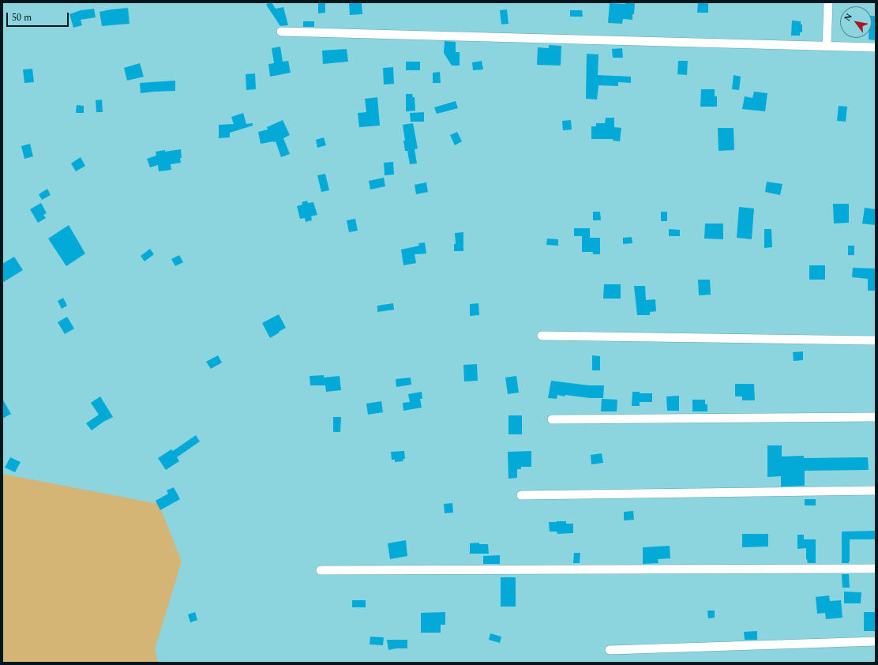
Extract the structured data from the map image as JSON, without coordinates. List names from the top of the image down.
{
  "scale_bar": "50 m",
  "north": "top left"
}
